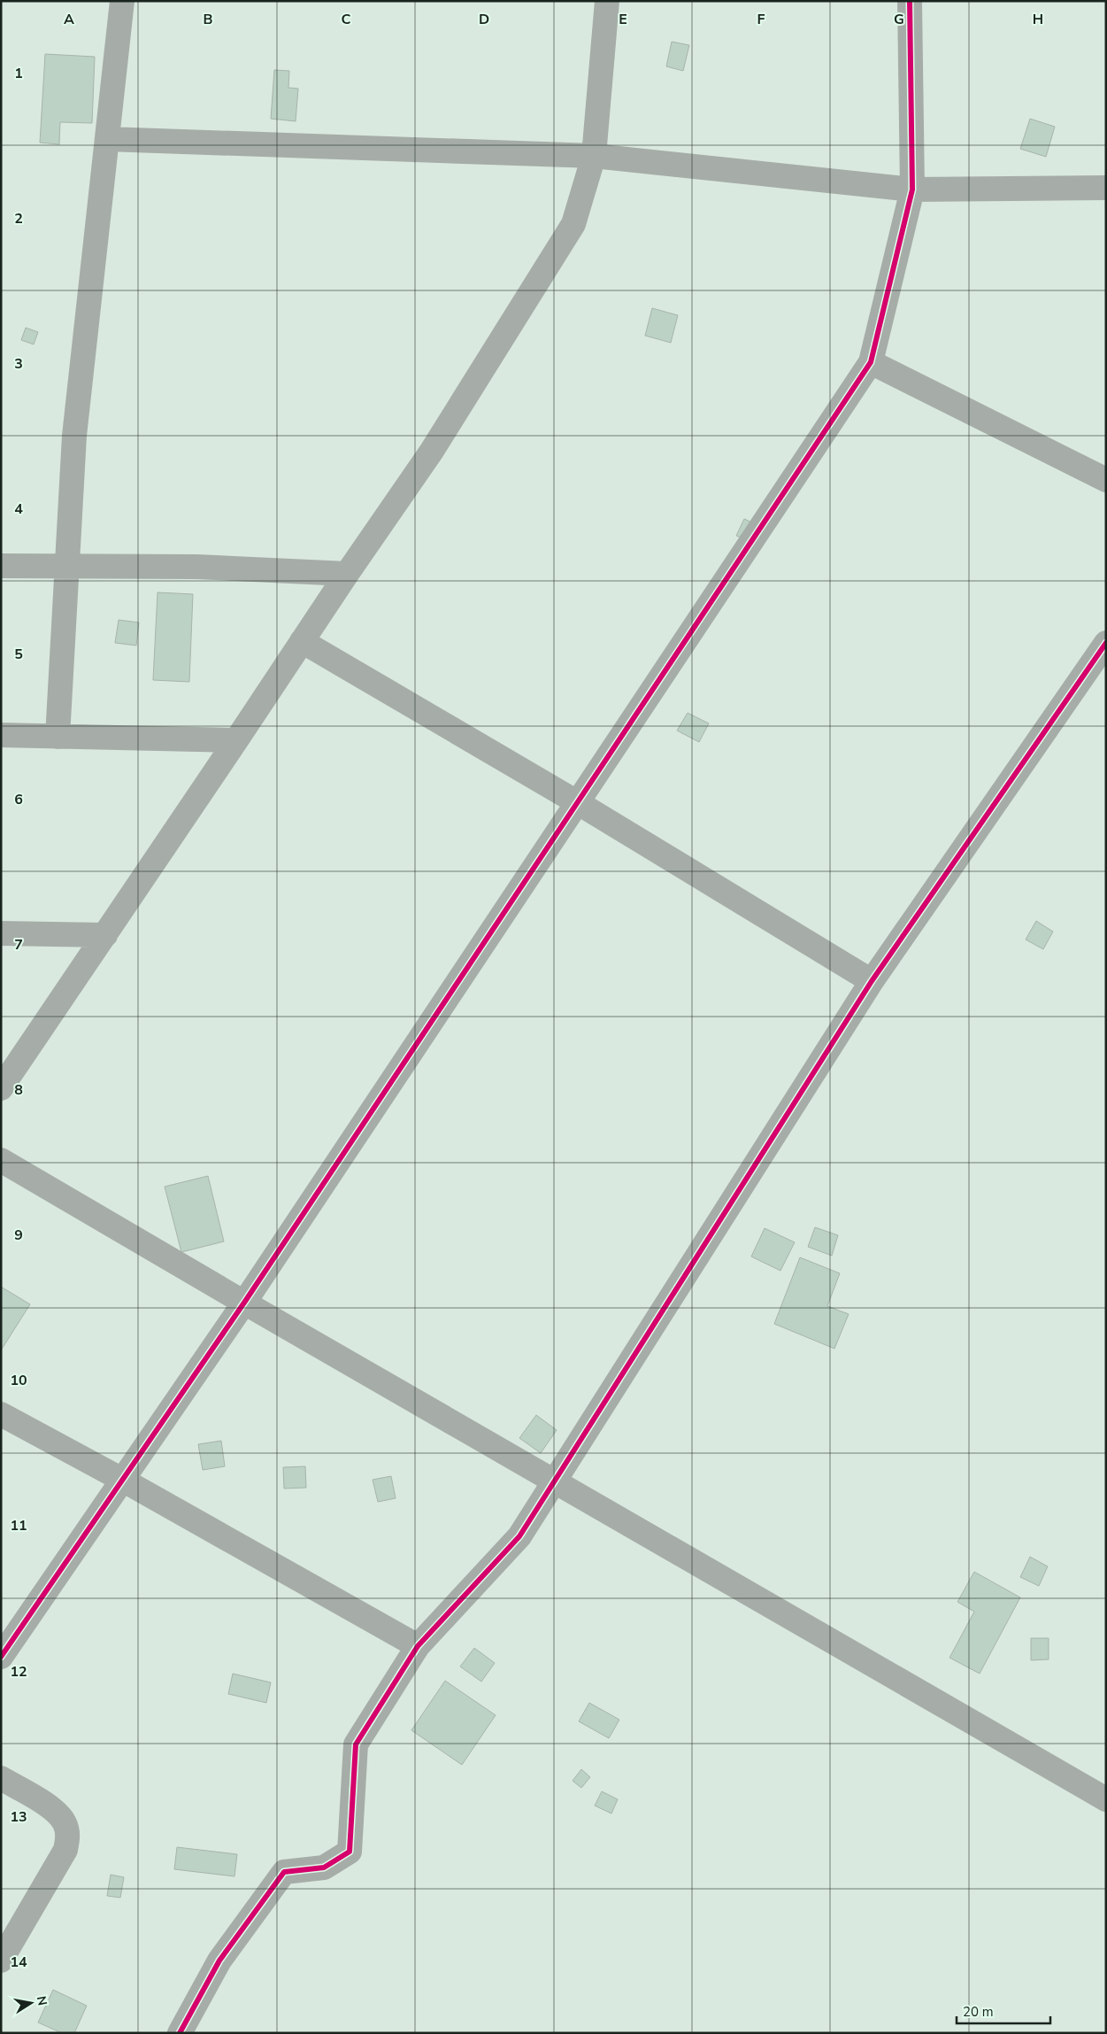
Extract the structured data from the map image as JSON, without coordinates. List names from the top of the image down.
{
  "scale_bar": "20 m",
  "north": "right",
  "grid": {
    "columns": [
      "A",
      "B",
      "C",
      "D",
      "E",
      "F",
      "G",
      "H"
    ],
    "rows": [
      "1",
      "2",
      "3",
      "4",
      "5",
      "6",
      "7",
      "8",
      "9",
      "10",
      "11",
      "12",
      "13",
      "14"
    ]
  }
}
